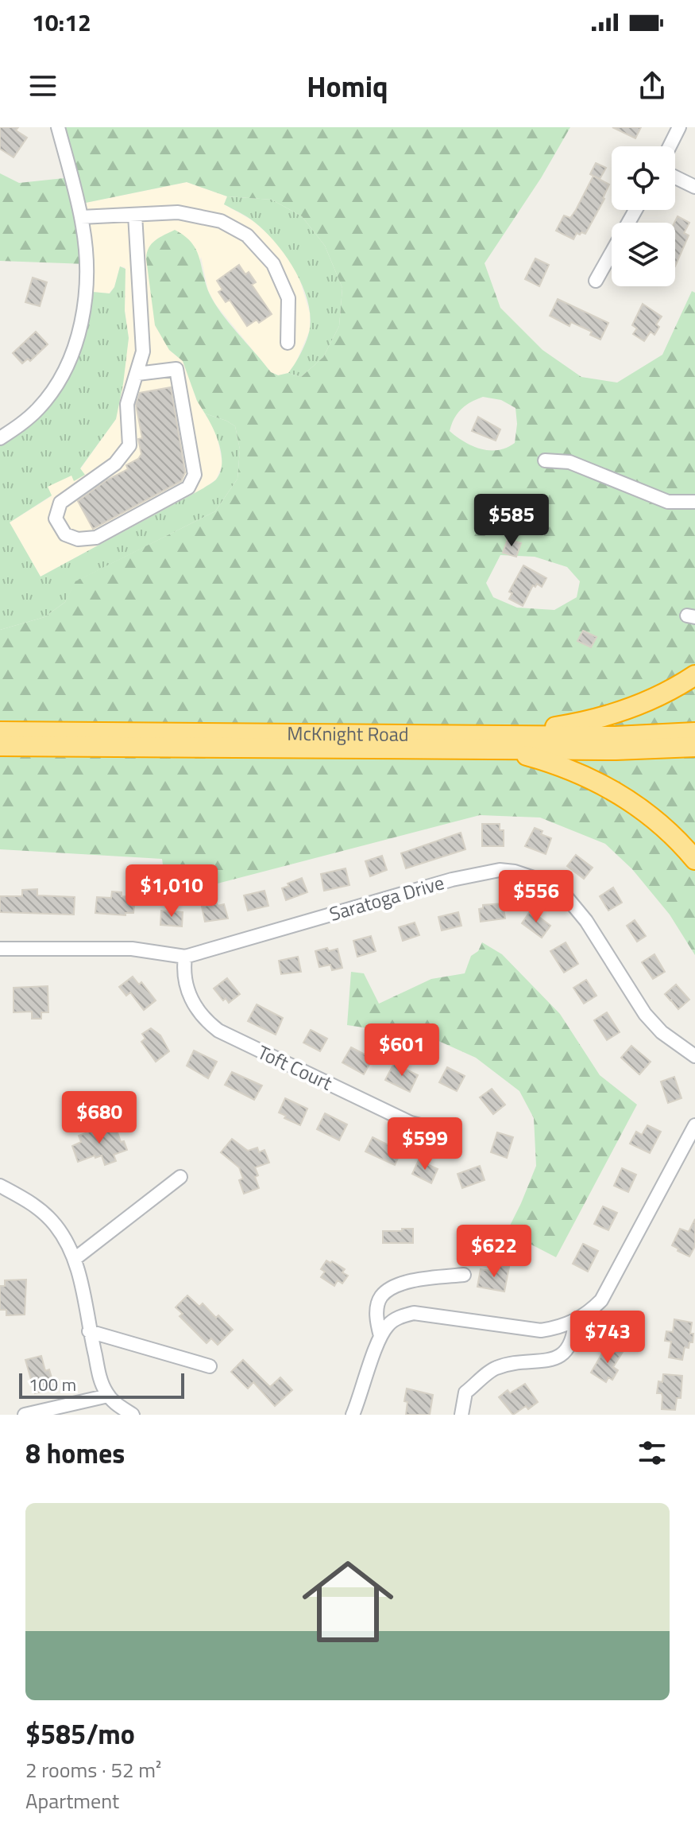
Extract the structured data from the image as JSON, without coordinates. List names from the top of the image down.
{
  "streets": {
    "highway": ["McKnight Road"],
    "street": ["Saratoga Drive", "Toft Court"]
  },
  "crossings": [
    ["Saratoga Drive", "Toft Court"]
  ],
  "scale_bar": "100 m",
  "page": {
    "status": "10:12",
    "header": "Homiq",
    "price": [
      "$585",
      "$1,010",
      "$556",
      "$601",
      "$680",
      "$599",
      "$622",
      "$743"
    ],
    "scale": "100 m",
    "heading": "8 homes",
    "list": [
      {
        "name": "$585/mo",
        "note": "2 rooms · 52 m² · Apartment"
      }
    ]
  }
}
